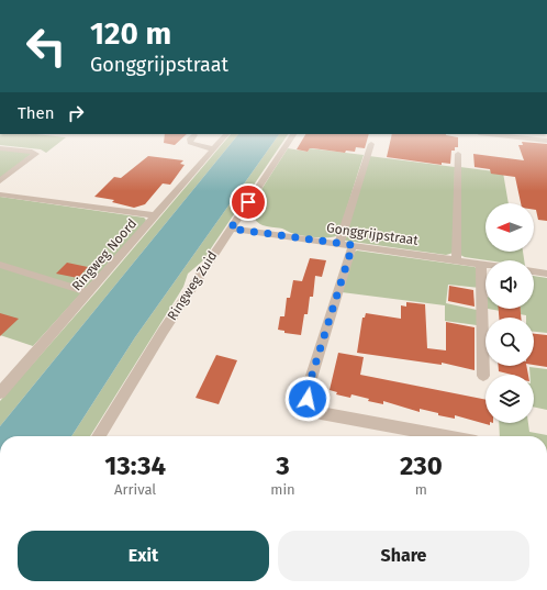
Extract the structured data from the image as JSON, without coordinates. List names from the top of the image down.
{
  "streets": {
    "street": ["Gonggrijpstraat", "Ringweg Noord", "Ringweg Zuid"]
  },
  "crossings": [
    ["Gonggrijpstraat", "Ringweg Zuid"]
  ],
  "north": "left",
  "page": {
    "turn": ["120 m", "Gonggrijpstraat"],
    "then": "Then",
    "eta": [
      "13:34",
      "Arrival",
      "3",
      "min",
      "230",
      "m"
    ],
    "buttons": ["Exit", "Share"]
  }
}
